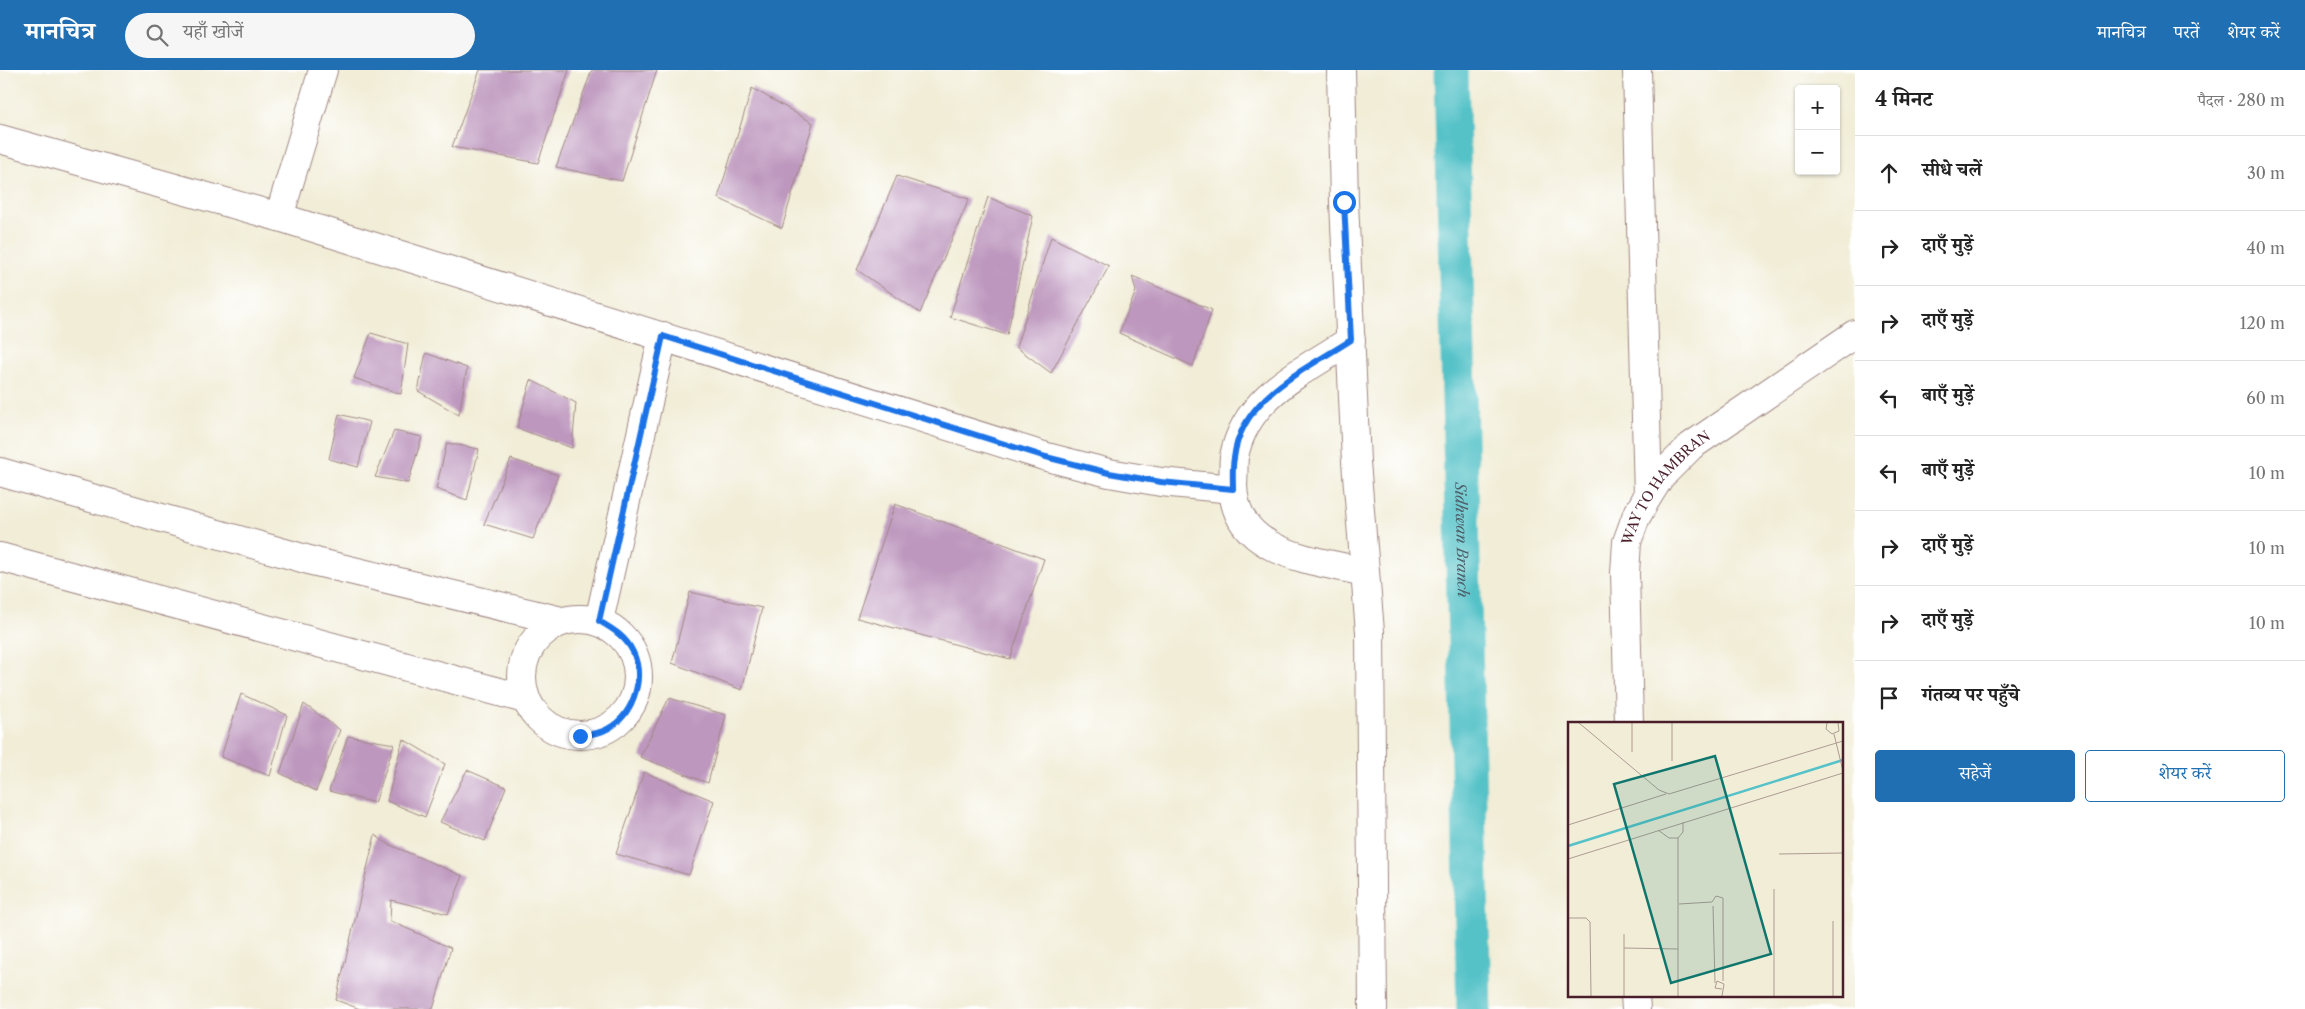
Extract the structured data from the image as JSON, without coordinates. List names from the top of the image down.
{
  "streets": {
    "street": ["WAY TO HAMBRAN"]
  },
  "water": ["Sidhwan Branch"],
  "page": {
    "header": "मानचित्र",
    "search": "यहाँ खोजें",
    "nav": ["मानचित्र", "परतें", "शेयर करें"],
    "heading": ["4 मिनट", "पैदल · 280 m"],
    "map_buttons": ["+", "−"],
    "list": [
      ["सीधे चलें", "30 m"],
      ["दाएँ मुड़ें", "40 m"],
      ["दाएँ मुड़ें", "120 m"],
      ["बाएँ मुड़ें", "60 m"],
      ["बाएँ मुड़ें", "10 m"],
      ["दाएँ मुड़ें", "10 m"],
      ["दाएँ मुड़ें", "10 m"],
      "गंतव्य पर पहुँचे"
    ],
    "buttons": ["सहेजें", "शेयर करें"]
  }
}
